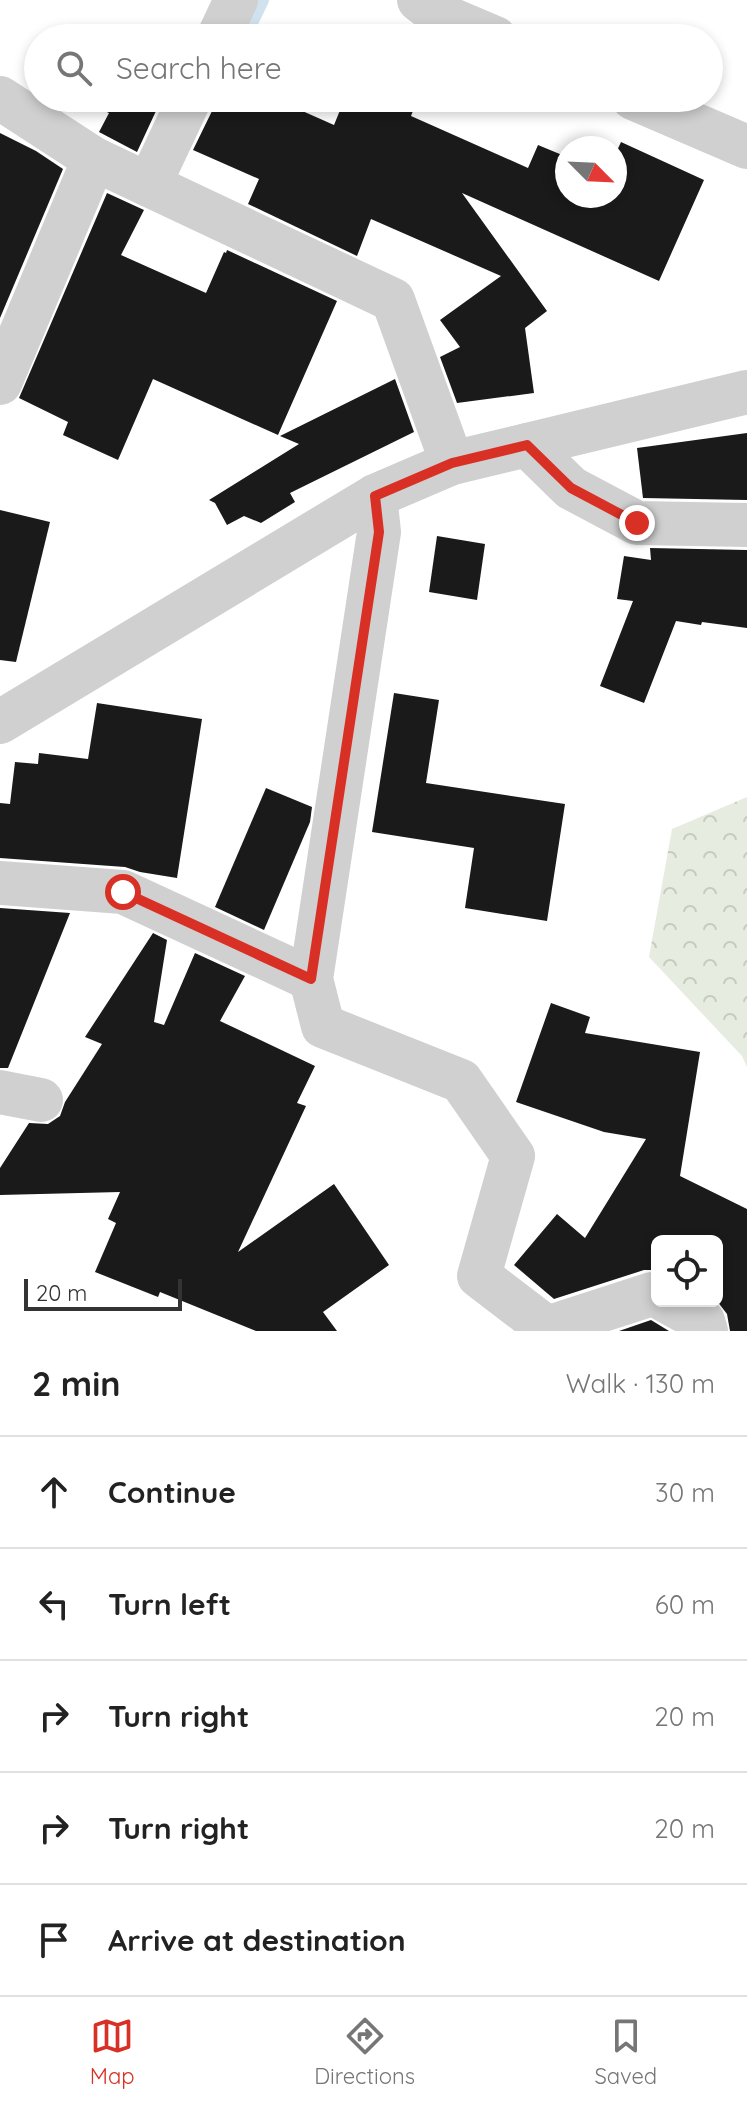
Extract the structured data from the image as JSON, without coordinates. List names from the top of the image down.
{
  "scale_bar": "20 m",
  "north": "bottom right",
  "page": {
    "search": "Search here",
    "scale": "20 m",
    "heading": ["2 min", "Walk · 130 m"],
    "list": [
      ["Continue", "30 m"],
      ["Turn left", "60 m"],
      ["Turn right", "20 m"],
      ["Turn right", "20 m"],
      "Arrive at destination"
    ],
    "nav": ["Map", "Directions", "Saved"]
  }
}
